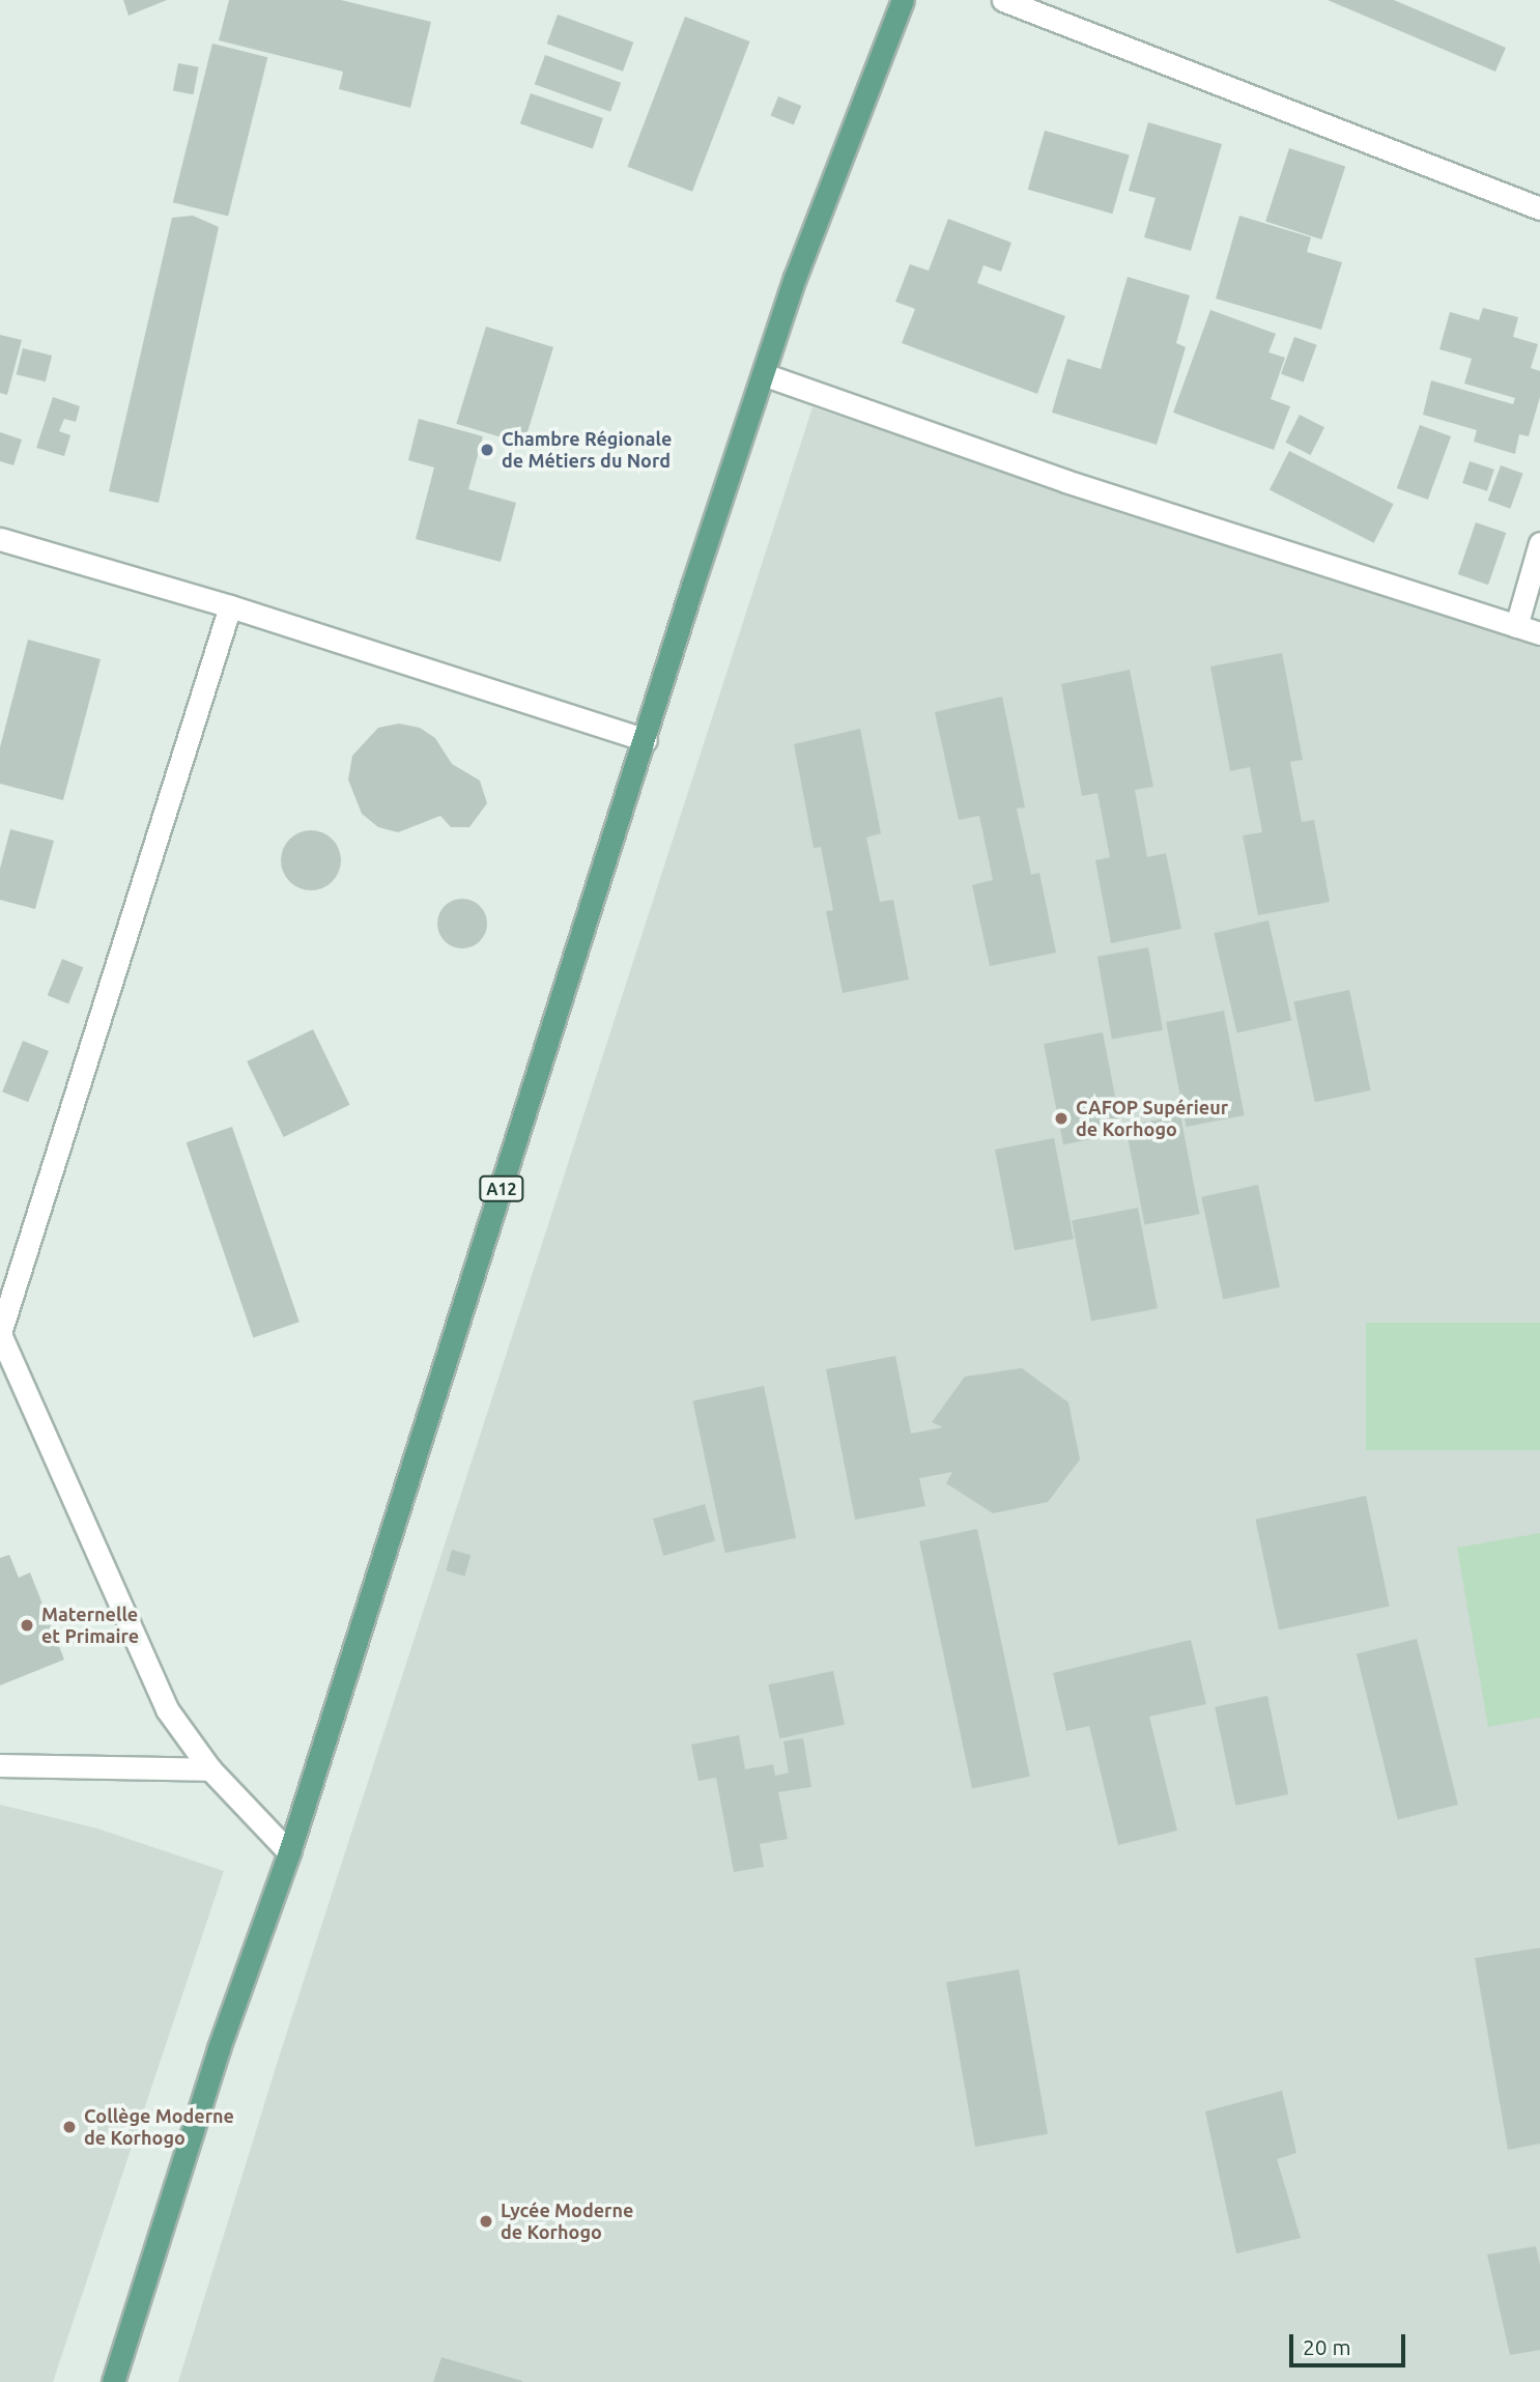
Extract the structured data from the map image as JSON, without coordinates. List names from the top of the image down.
{
  "streets": {
    "main road": ["A12"]
  },
  "places": [
    "Chambre Régionale de Métiers du Nord",
    "CAFOP Supérieur de Korhogo",
    "Maternelle et Primaire",
    "Collège Moderne de Korhogo",
    "Lycée Moderne de Korhogo"
  ],
  "scale_bar": "20 m"
}
